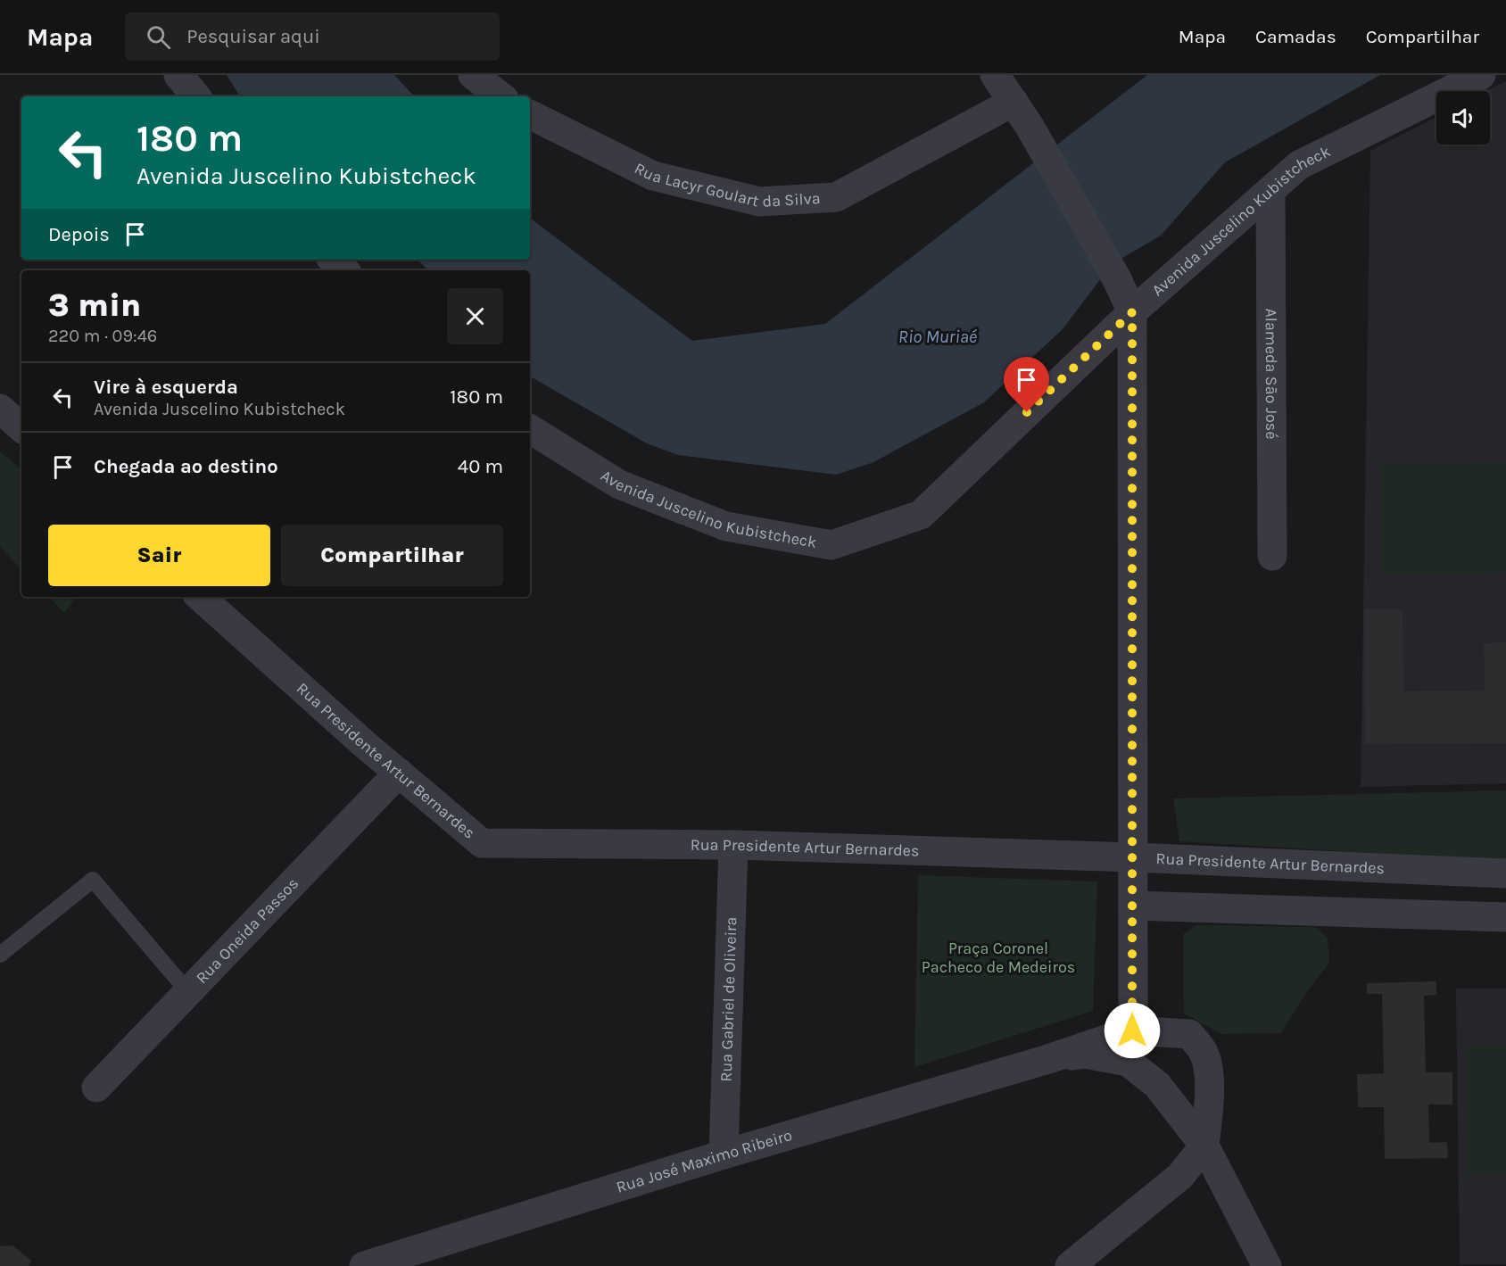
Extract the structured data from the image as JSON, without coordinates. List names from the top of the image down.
{
  "streets": {
    "street": [
      "Rua Lacyr Goulart da Silva",
      "Avenida Juscelino Kubistcheck",
      "Alameda São José",
      "Rua Presidente Artur Bernardes",
      "Rua Oneida Passos",
      "Rua Gabriel de Oliveira",
      "Rua José Maximo Ribeiro"
    ]
  },
  "crossings": [
    ["Avenida Juscelino Kubistcheck", "Alameda São José"],
    ["Rua Presidente Artur Bernardes", "Rua Oneida Passos"],
    ["Rua Presidente Artur Bernardes", "Rua Gabriel de Oliveira"],
    ["Rua Gabriel de Oliveira", "Rua José Maximo Ribeiro"]
  ],
  "water": ["Rio Muriaé"],
  "parks": ["Praça Coronel Pacheco de Medeiros"],
  "page": {
    "header": "Mapa",
    "search": "Pesquisar aqui",
    "nav": ["Mapa", "Camadas", "Compartilhar"],
    "turn": ["180 m", "Avenida Juscelino Kubistcheck"],
    "then": "Depois",
    "heading": ["3 min", "220 m · 09:46"],
    "list": [
      {
        "name": "Vire à esquerda",
        "note": "Avenida Juscelino Kubistcheck",
        "value": "180 m"
      },
      {
        "name": "Chegada ao destino",
        "value": "40 m"
      }
    ],
    "buttons": ["Sair", "Compartilhar"]
  }
}
